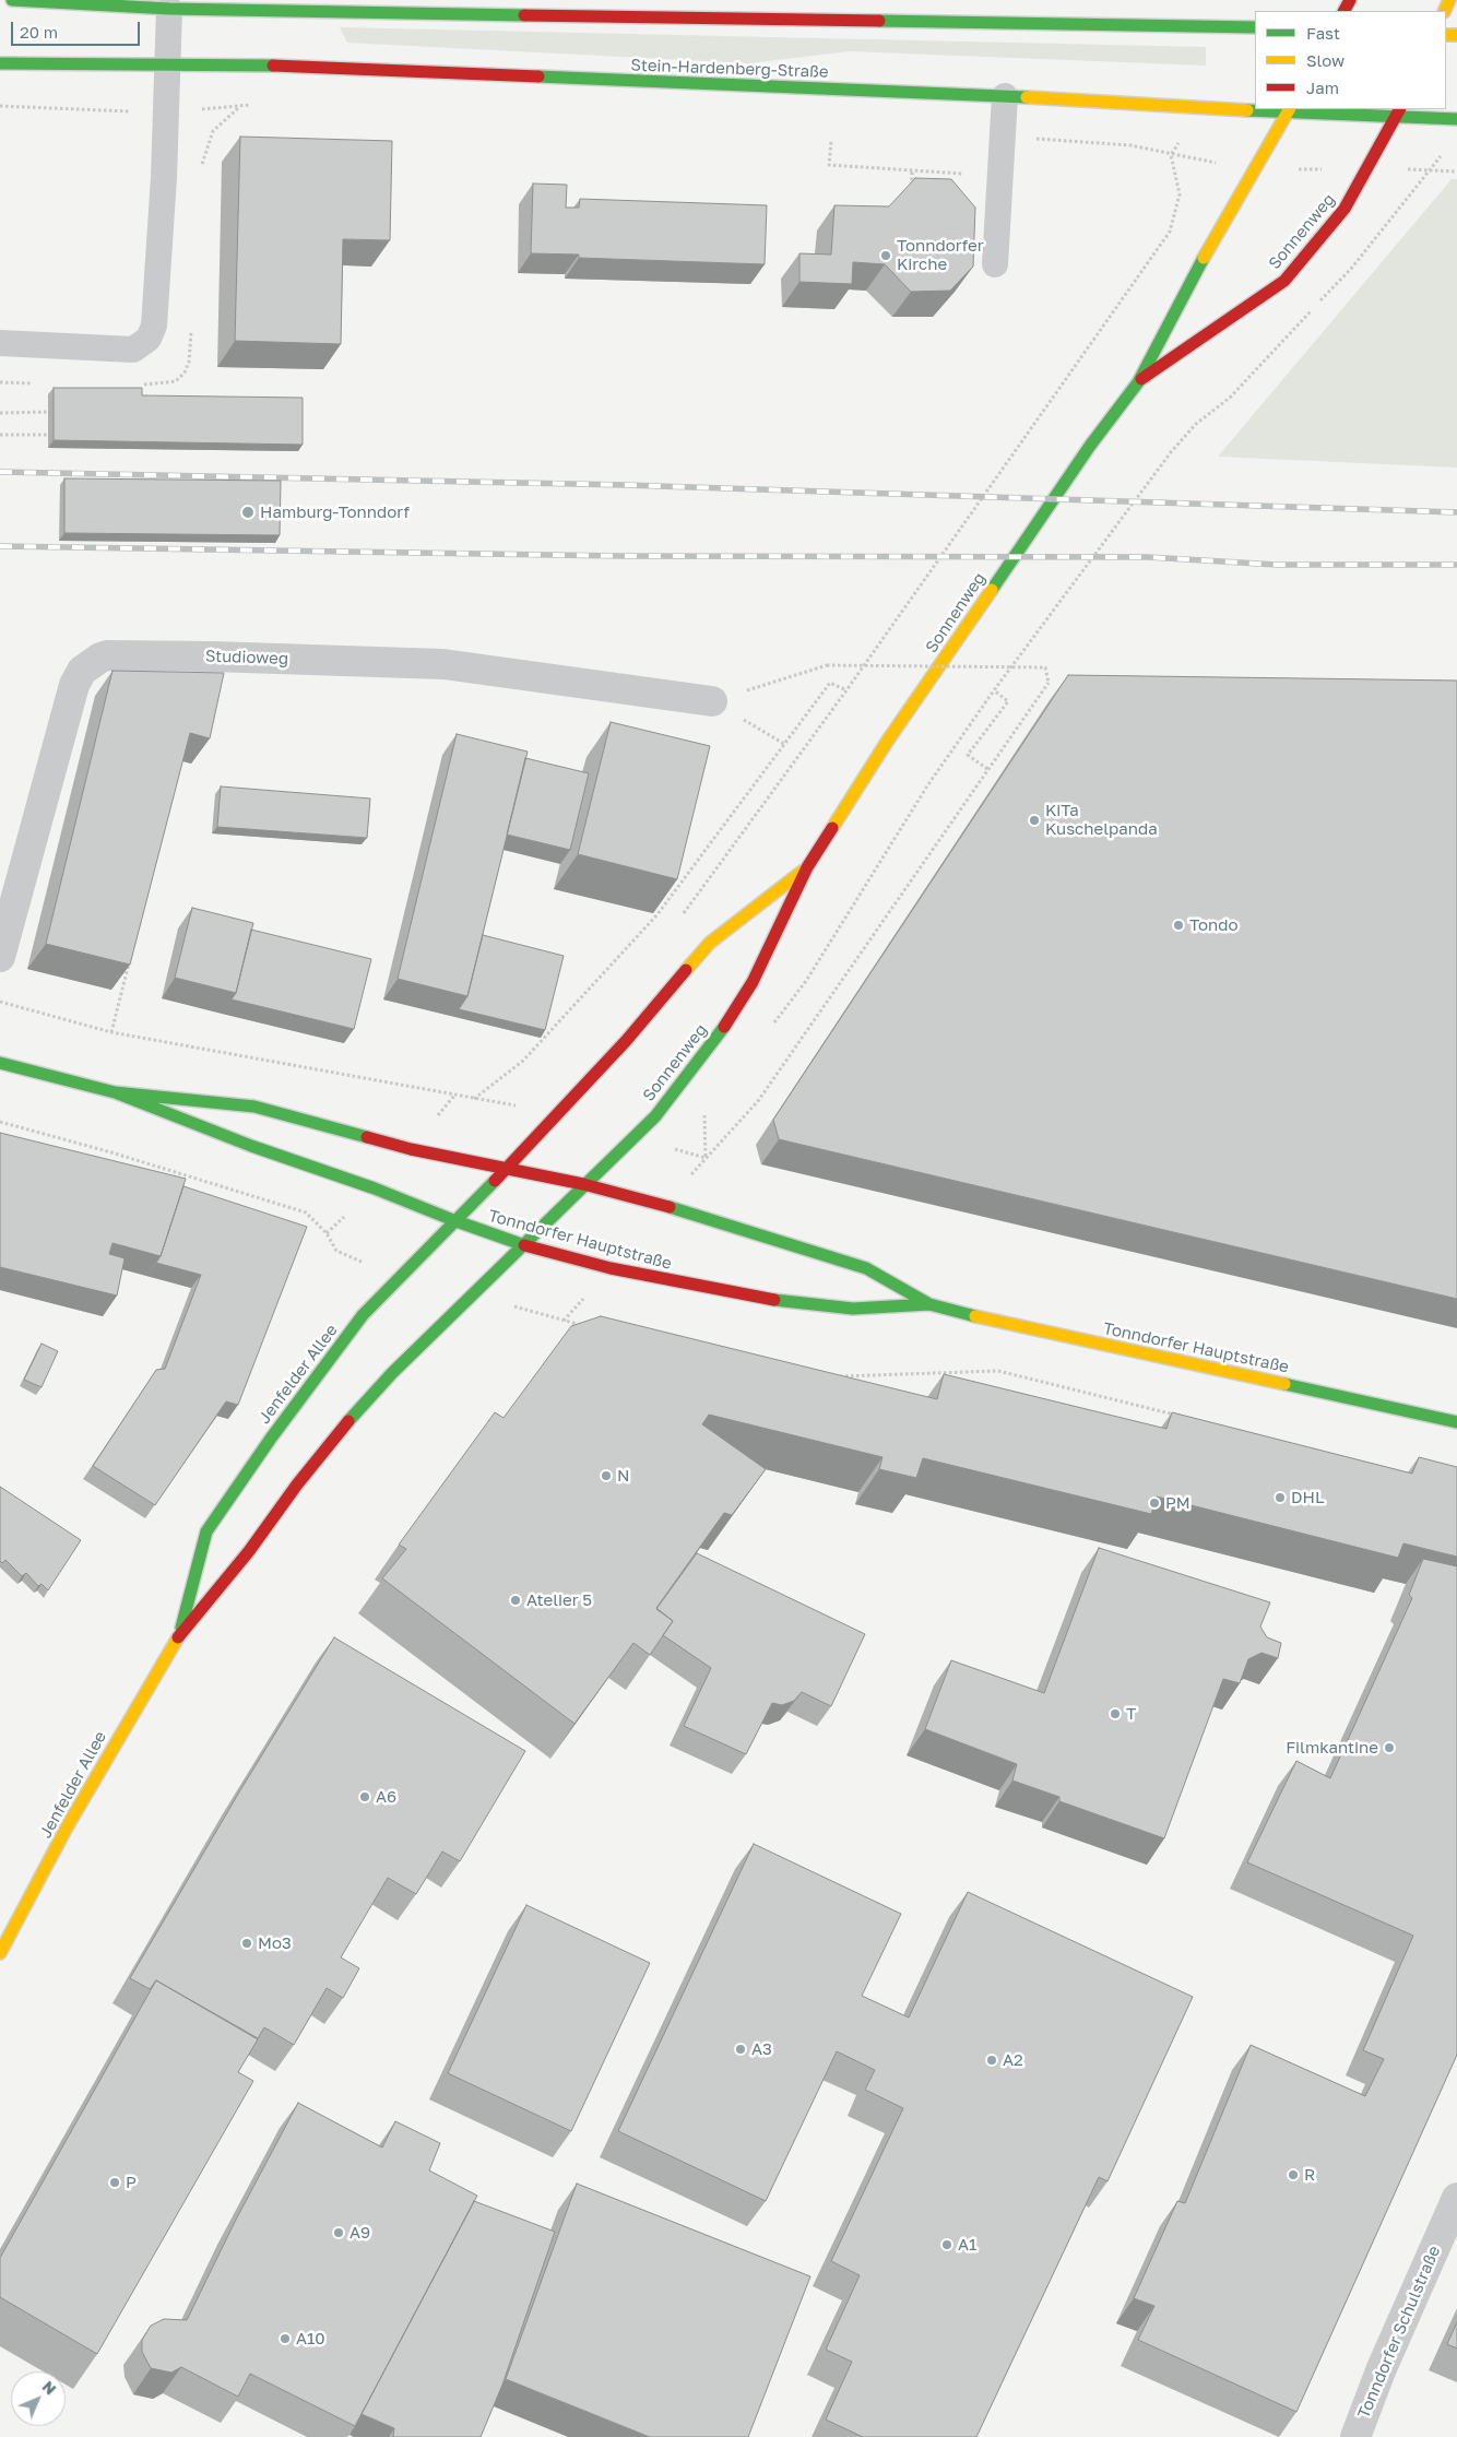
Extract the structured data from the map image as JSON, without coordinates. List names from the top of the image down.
{
  "streets": {
    "main road": [
      "Stein-Hardenberg-Straße",
      "Sonnenweg",
      "Tonndorfer Hauptstraße",
      "Jenfelder Allee"
    ],
    "street": ["Studioweg", "Tonndorfer Schulstraße"]
  },
  "crossings": [
    ["Stein-Hardenberg-Straße", "Sonnenweg"],
    ["Sonnenweg", "Tonndorfer Hauptstraße"],
    ["Sonnenweg", "Jenfelder Allee"],
    ["Tonndorfer Hauptstraße", "Jenfelder Allee"]
  ],
  "places": [
    "Tonndorfer Kirche",
    "Hamburg-Tonndorf",
    "KiTa Kuschelpanda",
    "Tondo",
    "N",
    "DHL",
    "PM",
    "Atelier 5",
    "T",
    "Filmkantine",
    "A6",
    "Mo3",
    "A3",
    "A2",
    "R",
    "P",
    "A9",
    "A1",
    "A10"
  ],
  "legend": ["Fast", "Slow", "Jam"],
  "scale_bar": "20 m",
  "north": "top right"
}
